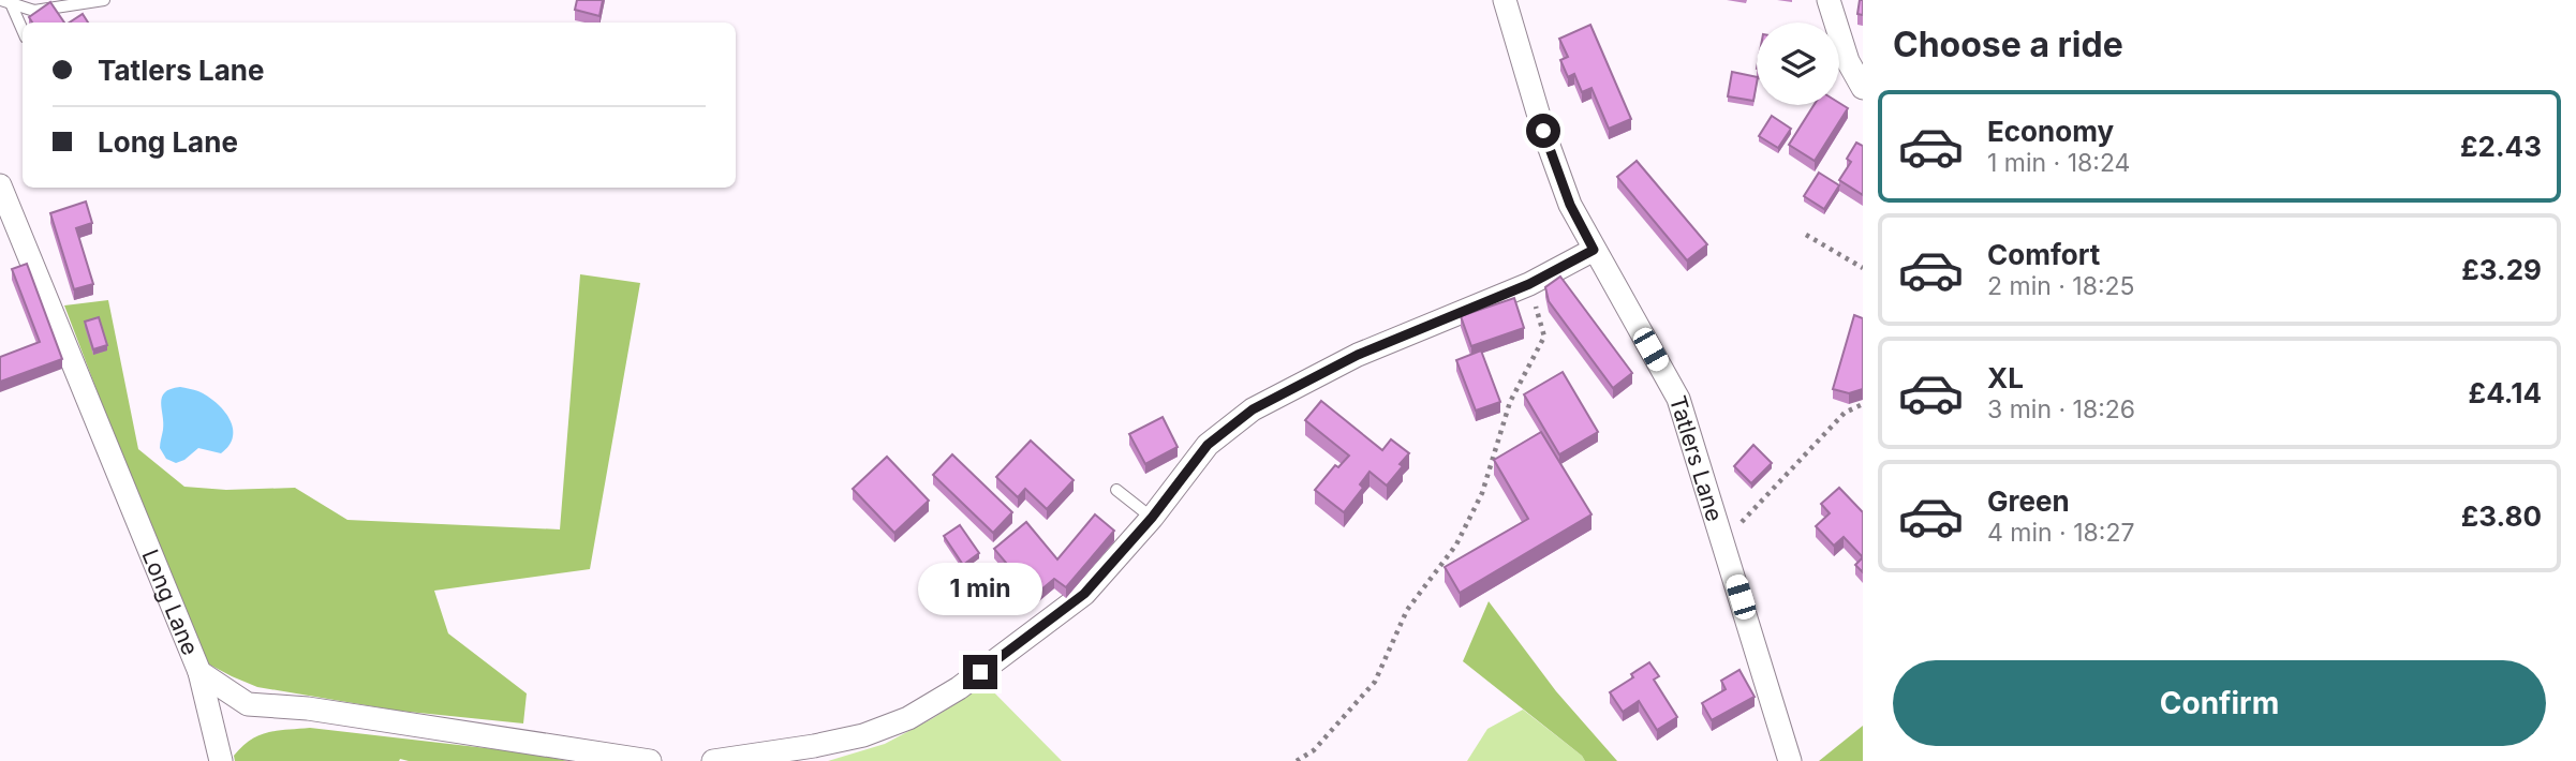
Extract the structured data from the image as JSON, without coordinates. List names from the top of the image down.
{
  "streets": {
    "street": ["Tatlers Lane", "Long Lane"]
  },
  "page": {
    "heading": "Choose a ride",
    "banner": ["Tatlers Lane", "Long Lane"],
    "list": [
      {
        "name": "Economy",
        "note": "1 min · 18:24",
        "value": "£2.43"
      },
      {
        "name": "Comfort",
        "note": "2 min · 18:25",
        "value": "£3.29"
      },
      {
        "name": "XL",
        "note": "3 min · 18:26",
        "value": "£4.14"
      },
      {
        "name": "Green",
        "note": "4 min · 18:27",
        "value": "£3.80"
      }
    ],
    "bubble": "1 min",
    "buttons": "Confirm"
  }
}
